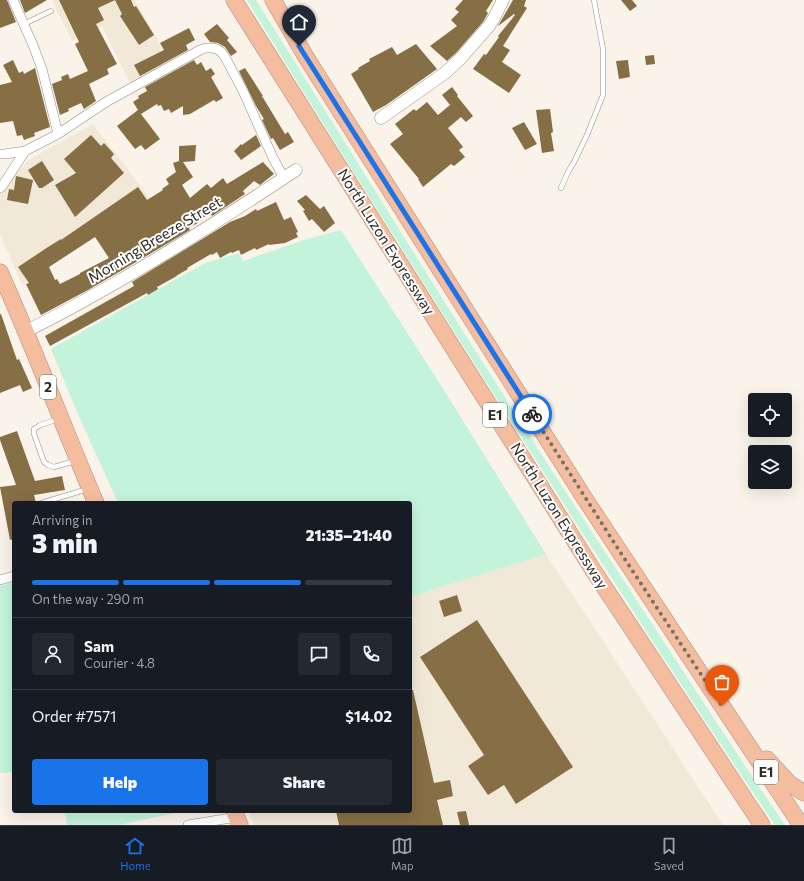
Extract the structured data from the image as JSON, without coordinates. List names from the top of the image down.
{
  "streets": {
    "highway": ["North Luzon Expressway", "2", "E1"],
    "main road": ["Morning Breeze Street"]
  },
  "crossings": [
    ["Morning Breeze Street", "2"]
  ],
  "page": {
    "heading": ["3 min", "Arriving in", "21:35–21:40"],
    "panel": [
      "Sam",
      "Courier · 4.8",
      "Order #7571",
      "$14.02"
    ],
    "bar": "On the way · 290 m",
    "buttons": ["Help", "Share"],
    "tabs": ["Home", "Map", "Saved"]
  }
}
